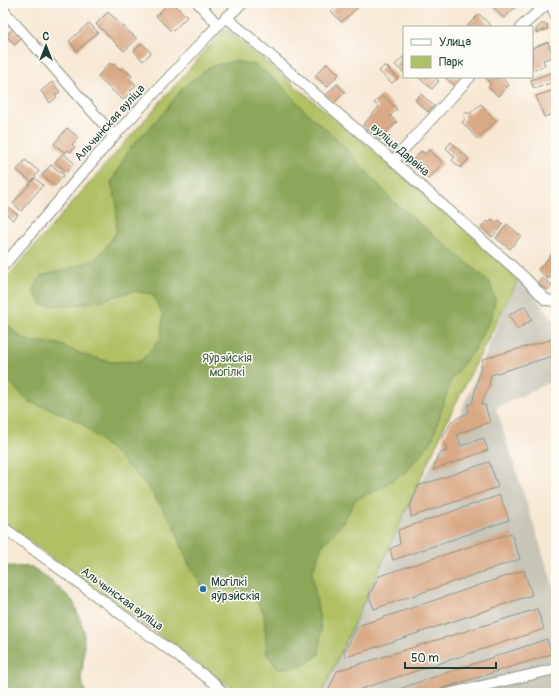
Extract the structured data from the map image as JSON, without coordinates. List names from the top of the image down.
{
  "streets": {
    "street": ["Альчынская вуліца", "вуліца Дарвіна"]
  },
  "crossings": [
    ["Альчынская вуліца", "вуліца Дарвіна"]
  ],
  "parks": ["Яўрэйскія могілкі"],
  "places": ["Могілкі яўрэйскія"],
  "legend": ["Улица", "Парк"],
  "scale_bar": "50 m",
  "north": "top"
}
